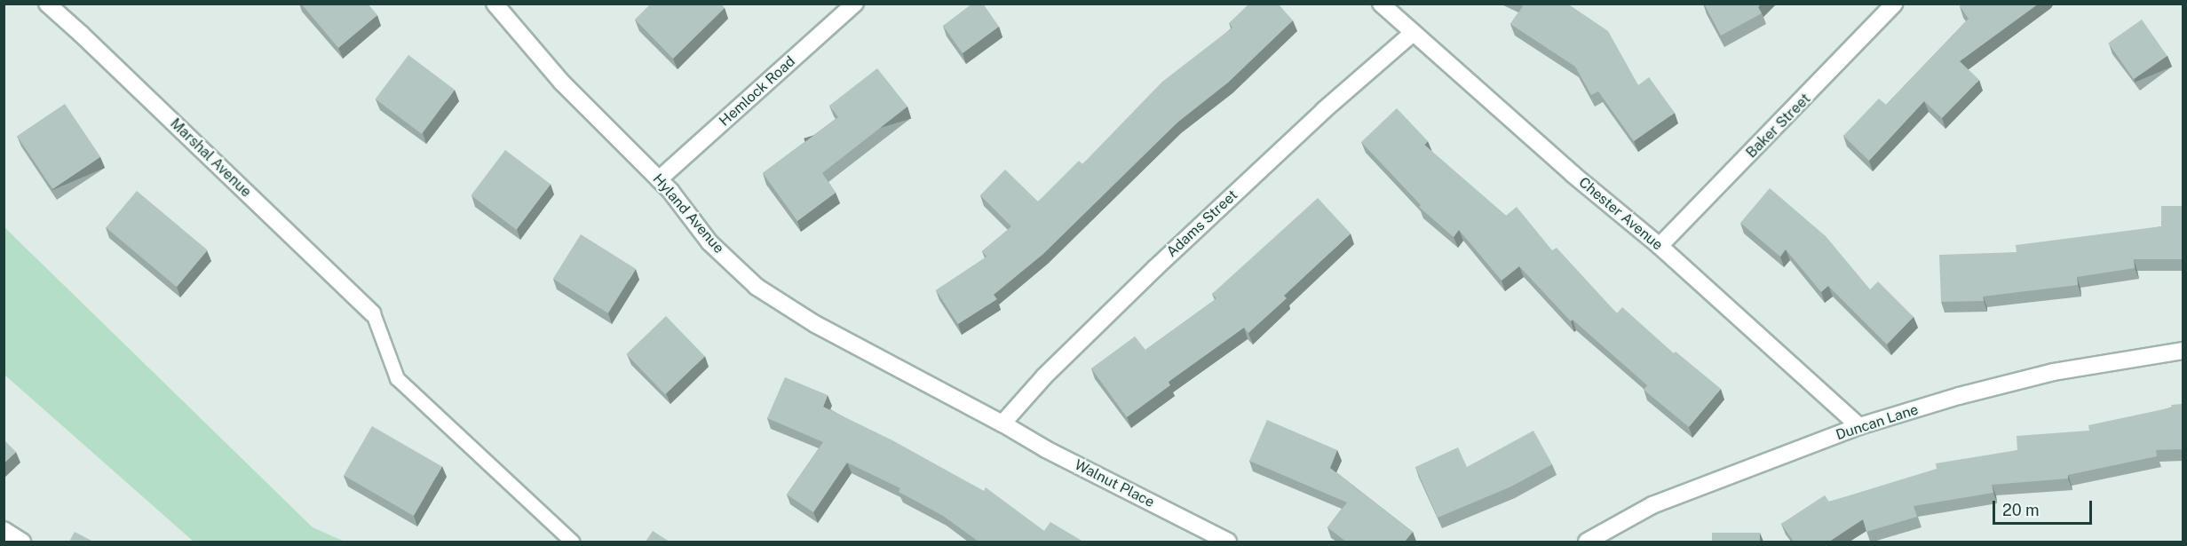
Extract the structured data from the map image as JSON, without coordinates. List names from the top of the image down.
{
  "streets": {
    "street": [
      "Hemlock Road",
      "Baker Street",
      "Marshal Avenue",
      "Hyland Avenue",
      "Chester Avenue",
      "Adams Street",
      "Duncan Lane",
      "Walnut Place"
    ]
  },
  "crossings": [
    ["Hemlock Road", "Hyland Avenue"],
    ["Baker Street", "Chester Avenue"],
    ["Hyland Avenue", "Adams Street"],
    ["Hyland Avenue", "Walnut Place"],
    ["Chester Avenue", "Adams Street"],
    ["Chester Avenue", "Duncan Lane"],
    ["Adams Street", "Walnut Place"]
  ],
  "scale_bar": "20 m"
}
